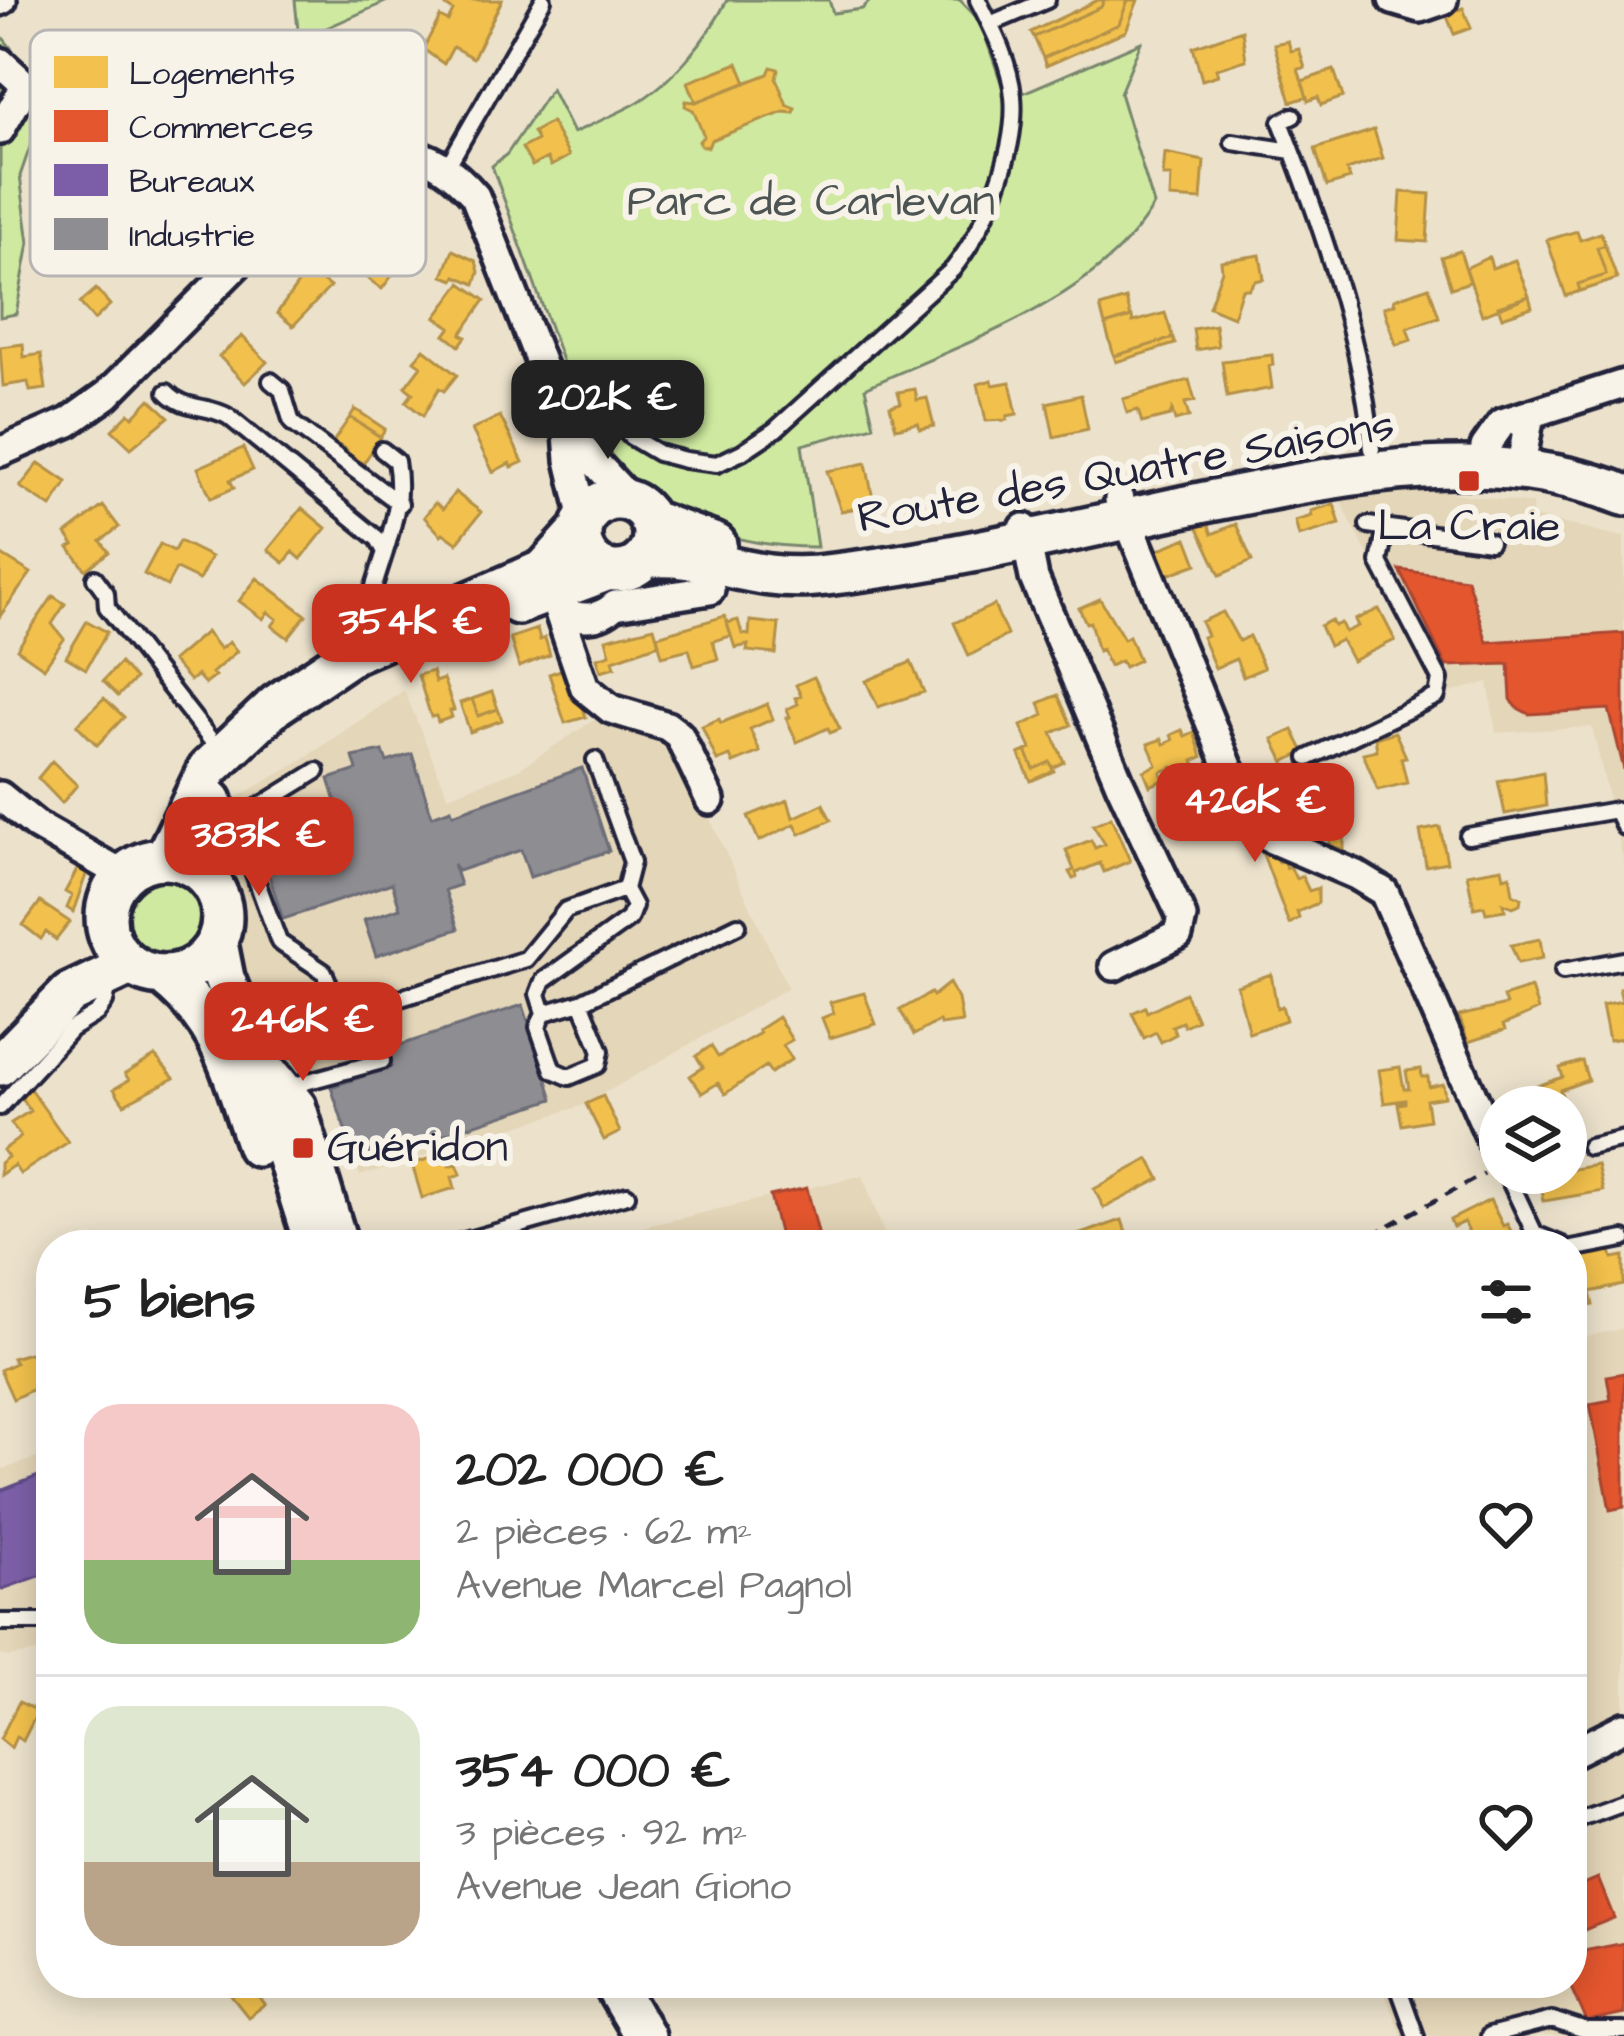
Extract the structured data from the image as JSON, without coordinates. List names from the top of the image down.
{
  "streets": {
    "main road": ["Route des Quatre Saisons"]
  },
  "parks": ["Parc de Carlevan"],
  "places": {
    "transit": ["La Craie", "Guéridon"]
  },
  "legend": [
    "Logements",
    "Commerces",
    "Bureaux",
    "Industrie"
  ],
  "page": {
    "price": [
      "202K €",
      "354K €",
      "426K €",
      "383K €",
      "246K €"
    ],
    "heading": "5 biens",
    "list": [
      {
        "name": "202 000 €",
        "note": "2 pièces · 62 m² · Avenue Marcel Pagnol"
      },
      {
        "name": "354 000 €",
        "note": "3 pièces · 92 m² · Avenue Jean Giono"
      }
    ]
  }
}
